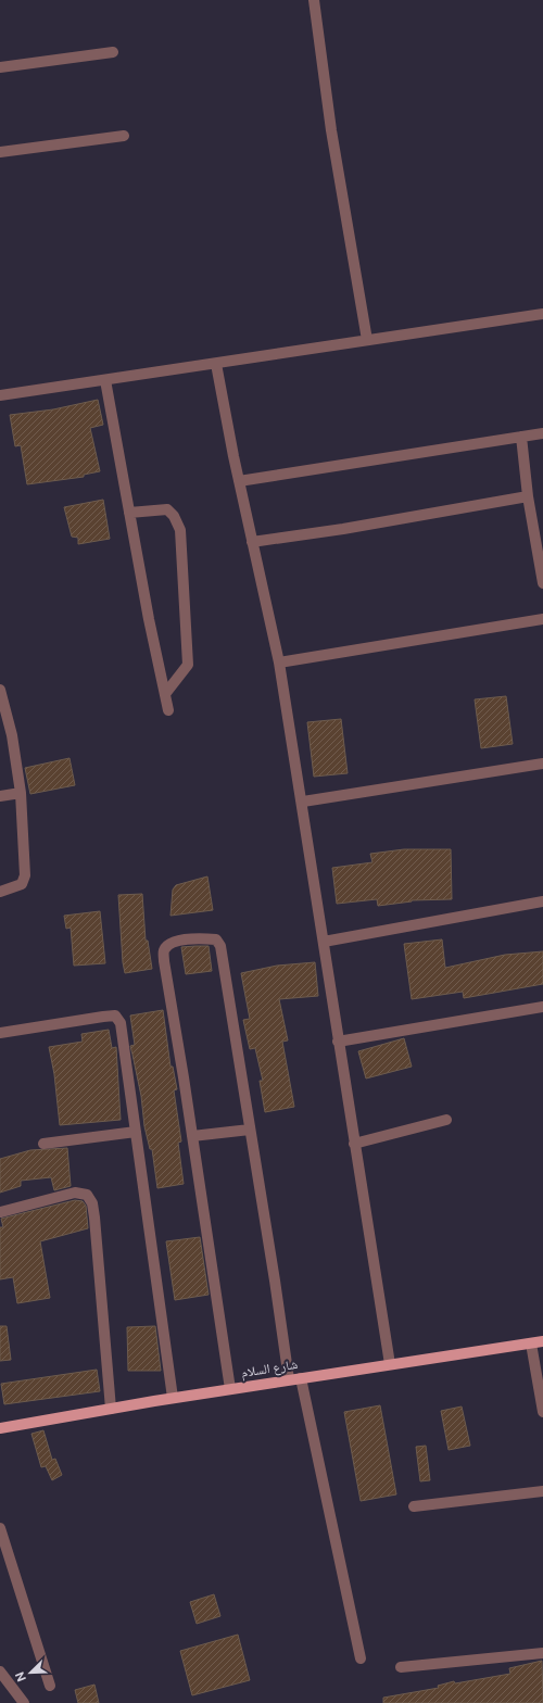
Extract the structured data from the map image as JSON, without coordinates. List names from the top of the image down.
{
  "streets": {
    "main road": ["شارع السلام"]
  },
  "north": "bottom left"
}
